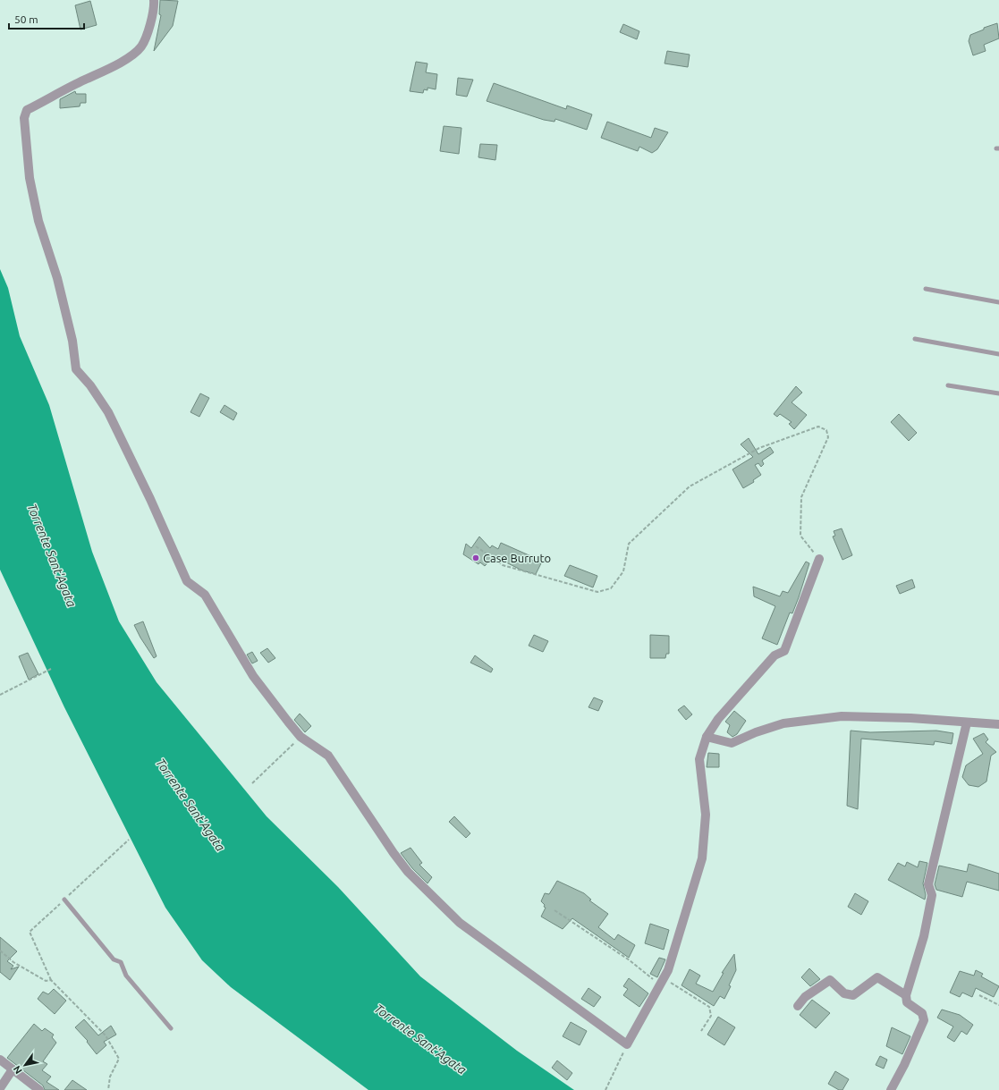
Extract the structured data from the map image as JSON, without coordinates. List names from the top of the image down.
{
  "water": ["Torrente Sant'Agata"],
  "places": ["Case Burruto"],
  "scale_bar": "50 m",
  "north": "bottom left"
}
